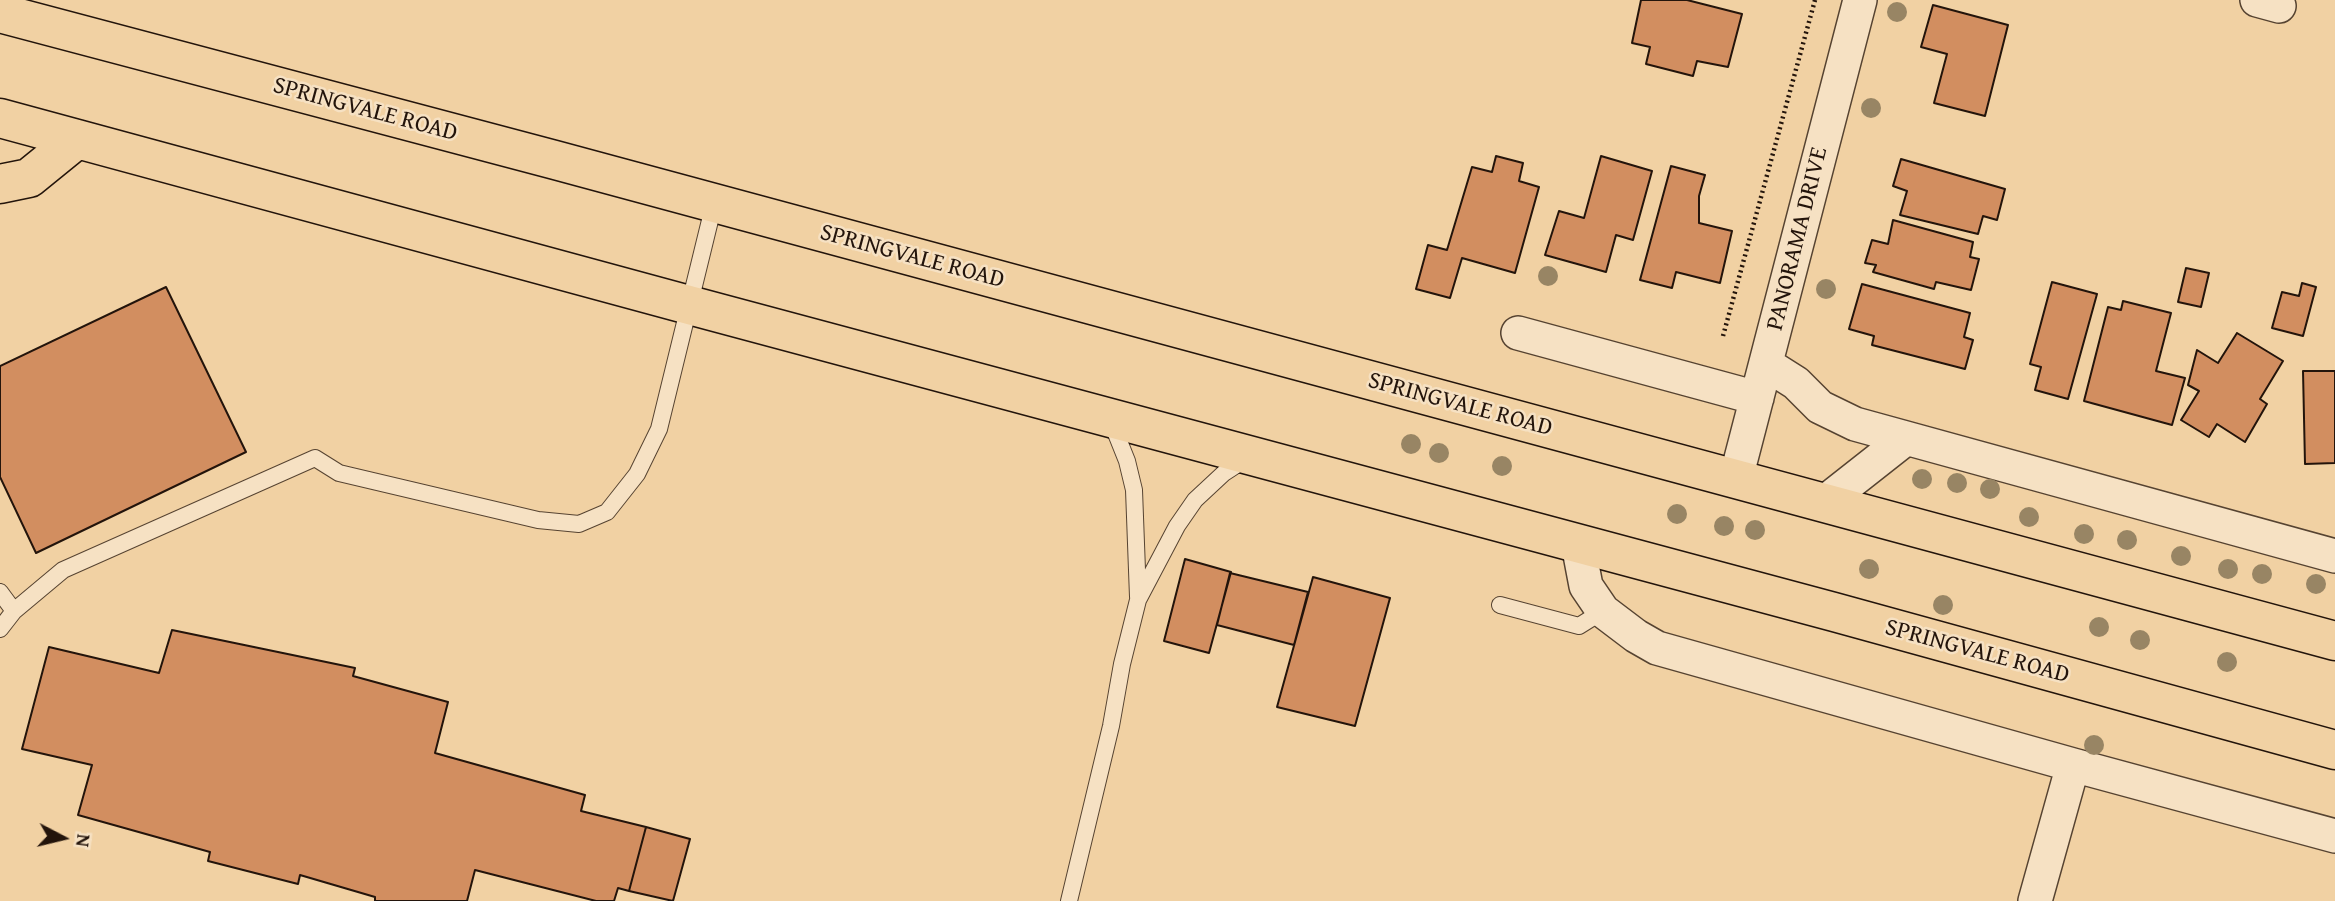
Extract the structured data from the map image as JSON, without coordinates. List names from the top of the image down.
{
  "streets": {
    "highway": ["SPRINGVALE ROAD"],
    "street": ["PANORAMA DRIVE"]
  },
  "crossings": [
    ["SPRINGVALE ROAD", "PANORAMA DRIVE"]
  ],
  "north": "right"
}
